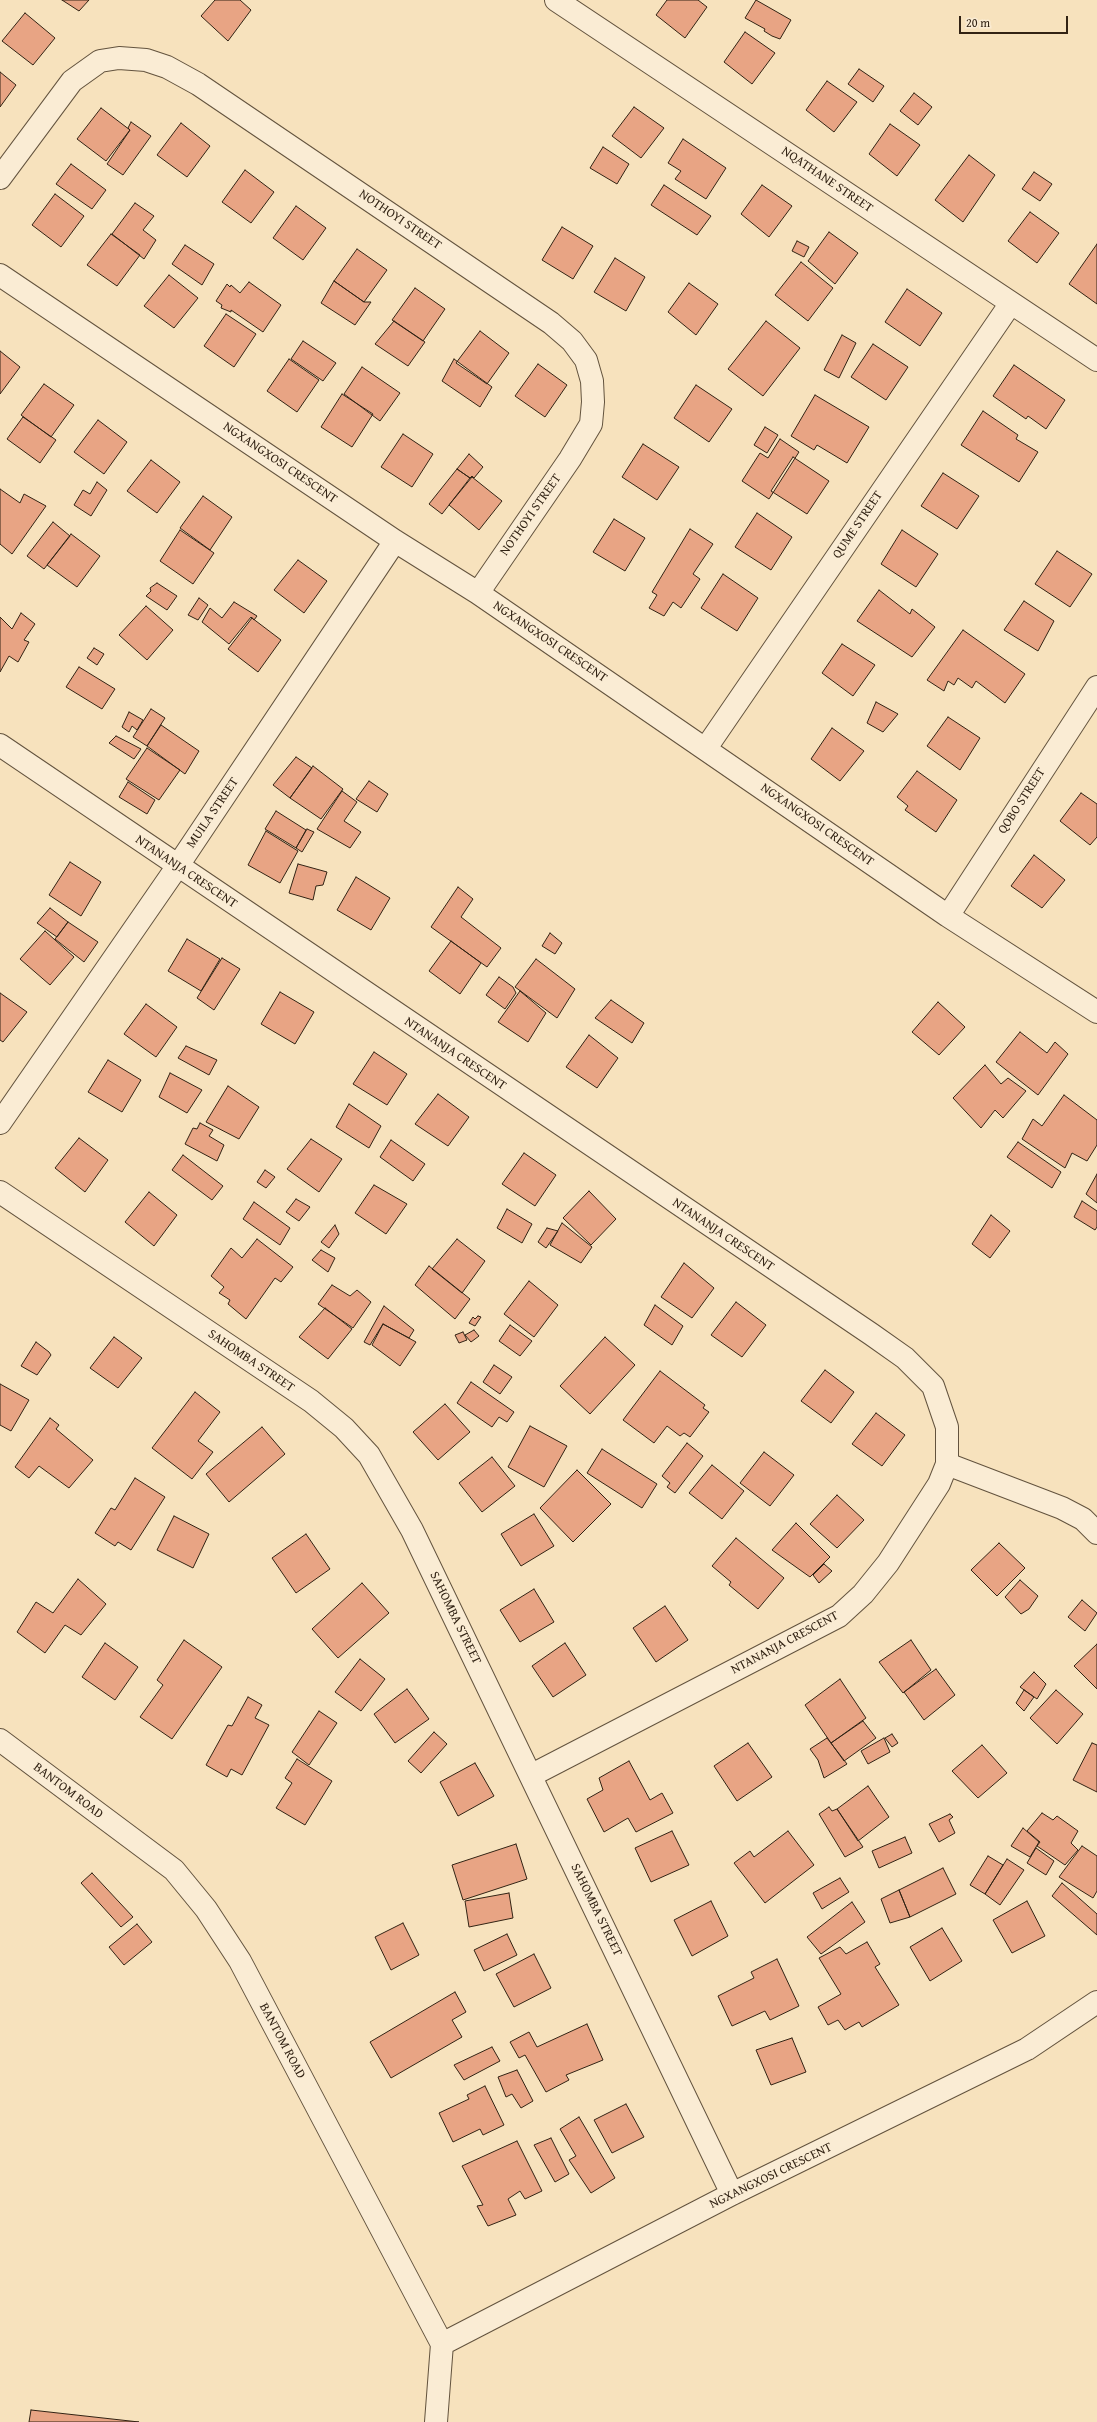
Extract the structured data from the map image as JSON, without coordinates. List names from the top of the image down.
{
  "streets": {
    "street": [
      "NQATHANE STREET",
      "NOTHOYI STREET",
      "NGXANGXOSI CRESCENT",
      "QUME STREET",
      "QOBO STREET",
      "MUILA STREET",
      "NTANANJA CRESCENT",
      "SAHOMBA STREET",
      "BANTOM ROAD"
    ]
  },
  "crossings": [
    ["NQATHANE STREET", "QUME STREET"],
    ["NOTHOYI STREET", "NGXANGXOSI CRESCENT"],
    ["NGXANGXOSI CRESCENT", "QUME STREET"],
    ["NGXANGXOSI CRESCENT", "QOBO STREET"],
    ["NGXANGXOSI CRESCENT", "MUILA STREET"],
    ["NGXANGXOSI CRESCENT", "SAHOMBA STREET"],
    ["NGXANGXOSI CRESCENT", "BANTOM ROAD"],
    ["MUILA STREET", "NTANANJA CRESCENT"],
    ["NTANANJA CRESCENT", "SAHOMBA STREET"]
  ],
  "scale_bar": "20 m"
}
